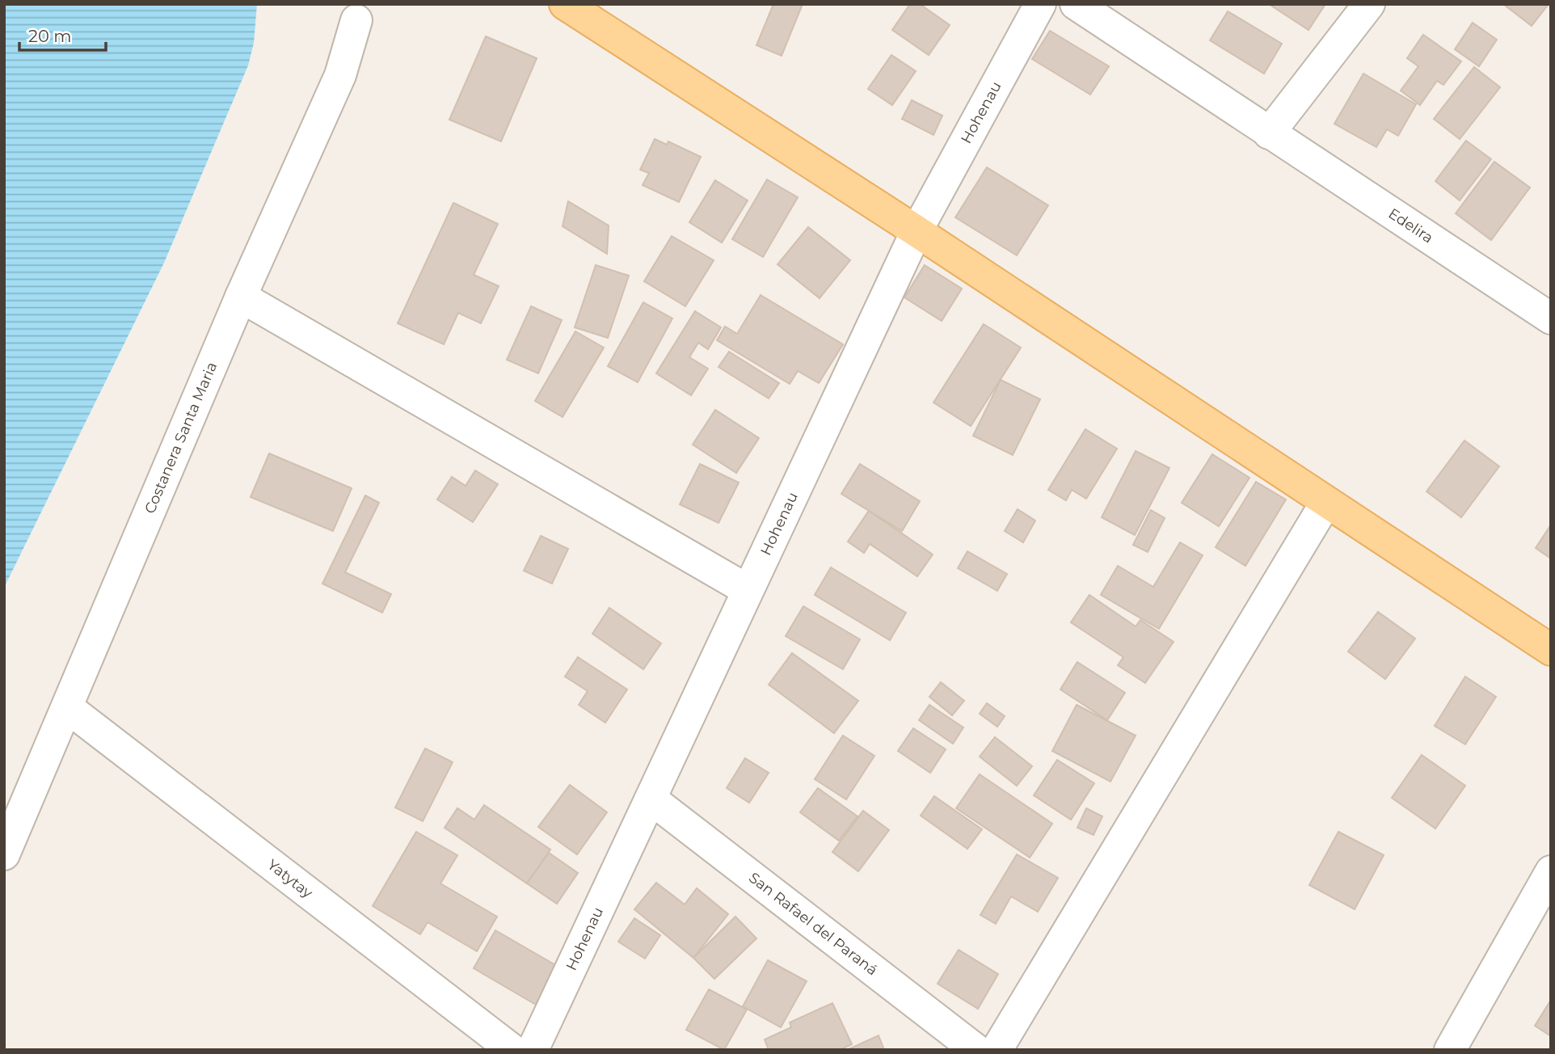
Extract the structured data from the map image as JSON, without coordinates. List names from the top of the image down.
{
  "streets": {
    "street": [
      "Hohenau",
      "Edelira",
      "Costanera Santa Maria",
      "Yatytay",
      "San Rafael del Paraná"
    ]
  },
  "crossings": [
    ["Hohenau", "San Rafael del Paraná"],
    ["Costanera Santa Maria", "Yatytay"]
  ],
  "scale_bar": "20 m"
}
